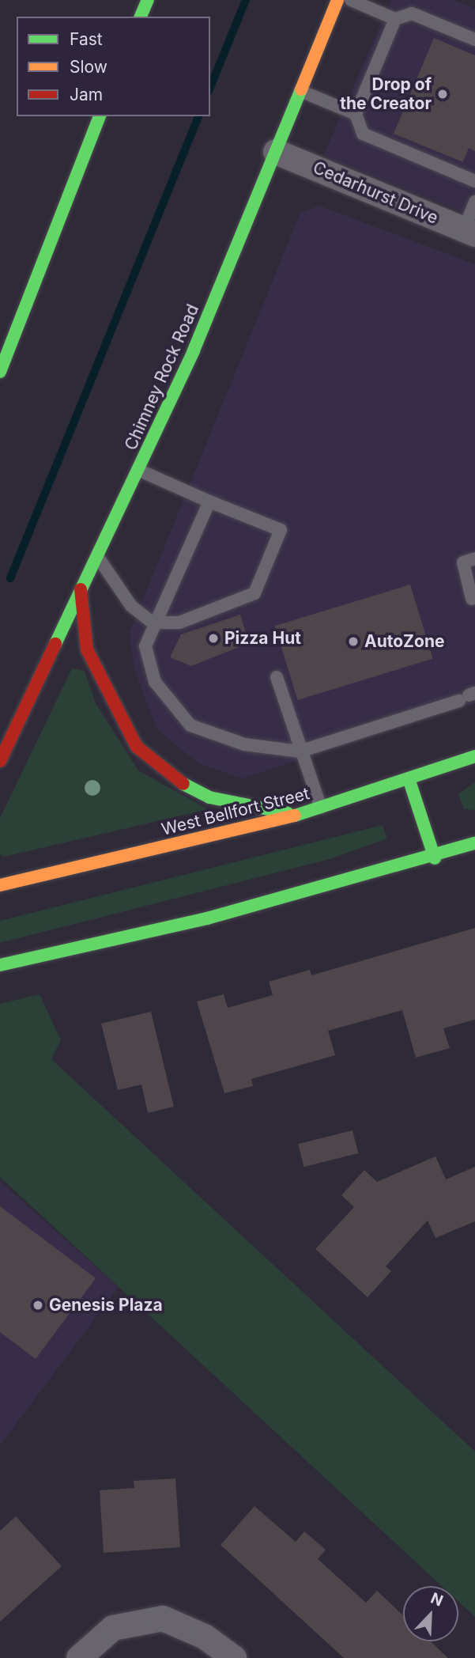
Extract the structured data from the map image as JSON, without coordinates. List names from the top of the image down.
{
  "streets": {
    "main road": ["Chimney Rock Road", "West Bellfort Street"],
    "street": ["Cedarhurst Drive"]
  },
  "crossings": [
    ["Cedarhurst Drive", "Chimney Rock Road"]
  ],
  "places": [
    "Drop of the Creator",
    "Pizza Hut",
    "AutoZone",
    "Genesis Plaza"
  ],
  "legend": ["Fast", "Slow", "Jam"],
  "north": "top right"
}
